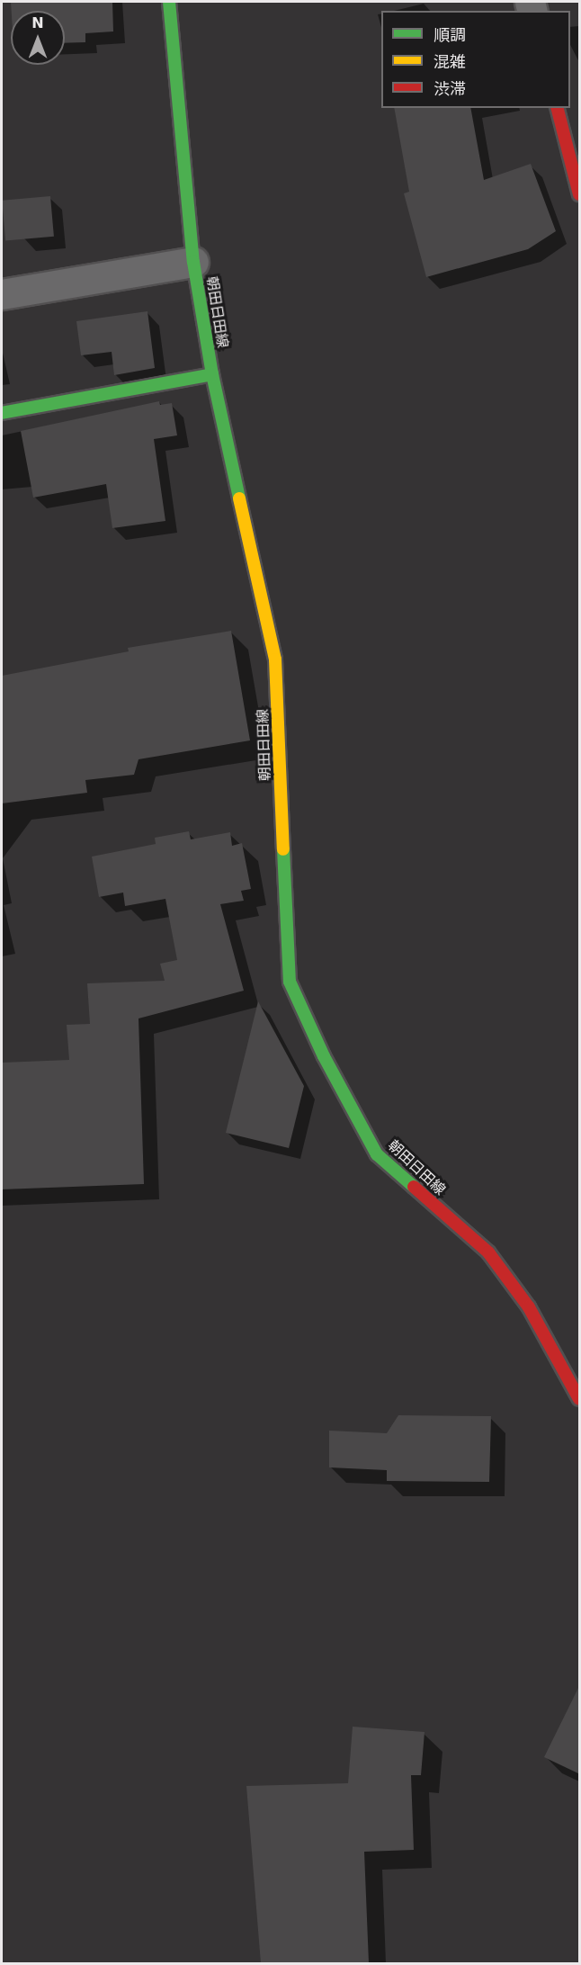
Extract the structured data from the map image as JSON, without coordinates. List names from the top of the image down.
{
  "streets": {
    "main road": ["朝田日田線"]
  },
  "legend": ["順調", "混雑", "渋滞"],
  "north": "top"
}
